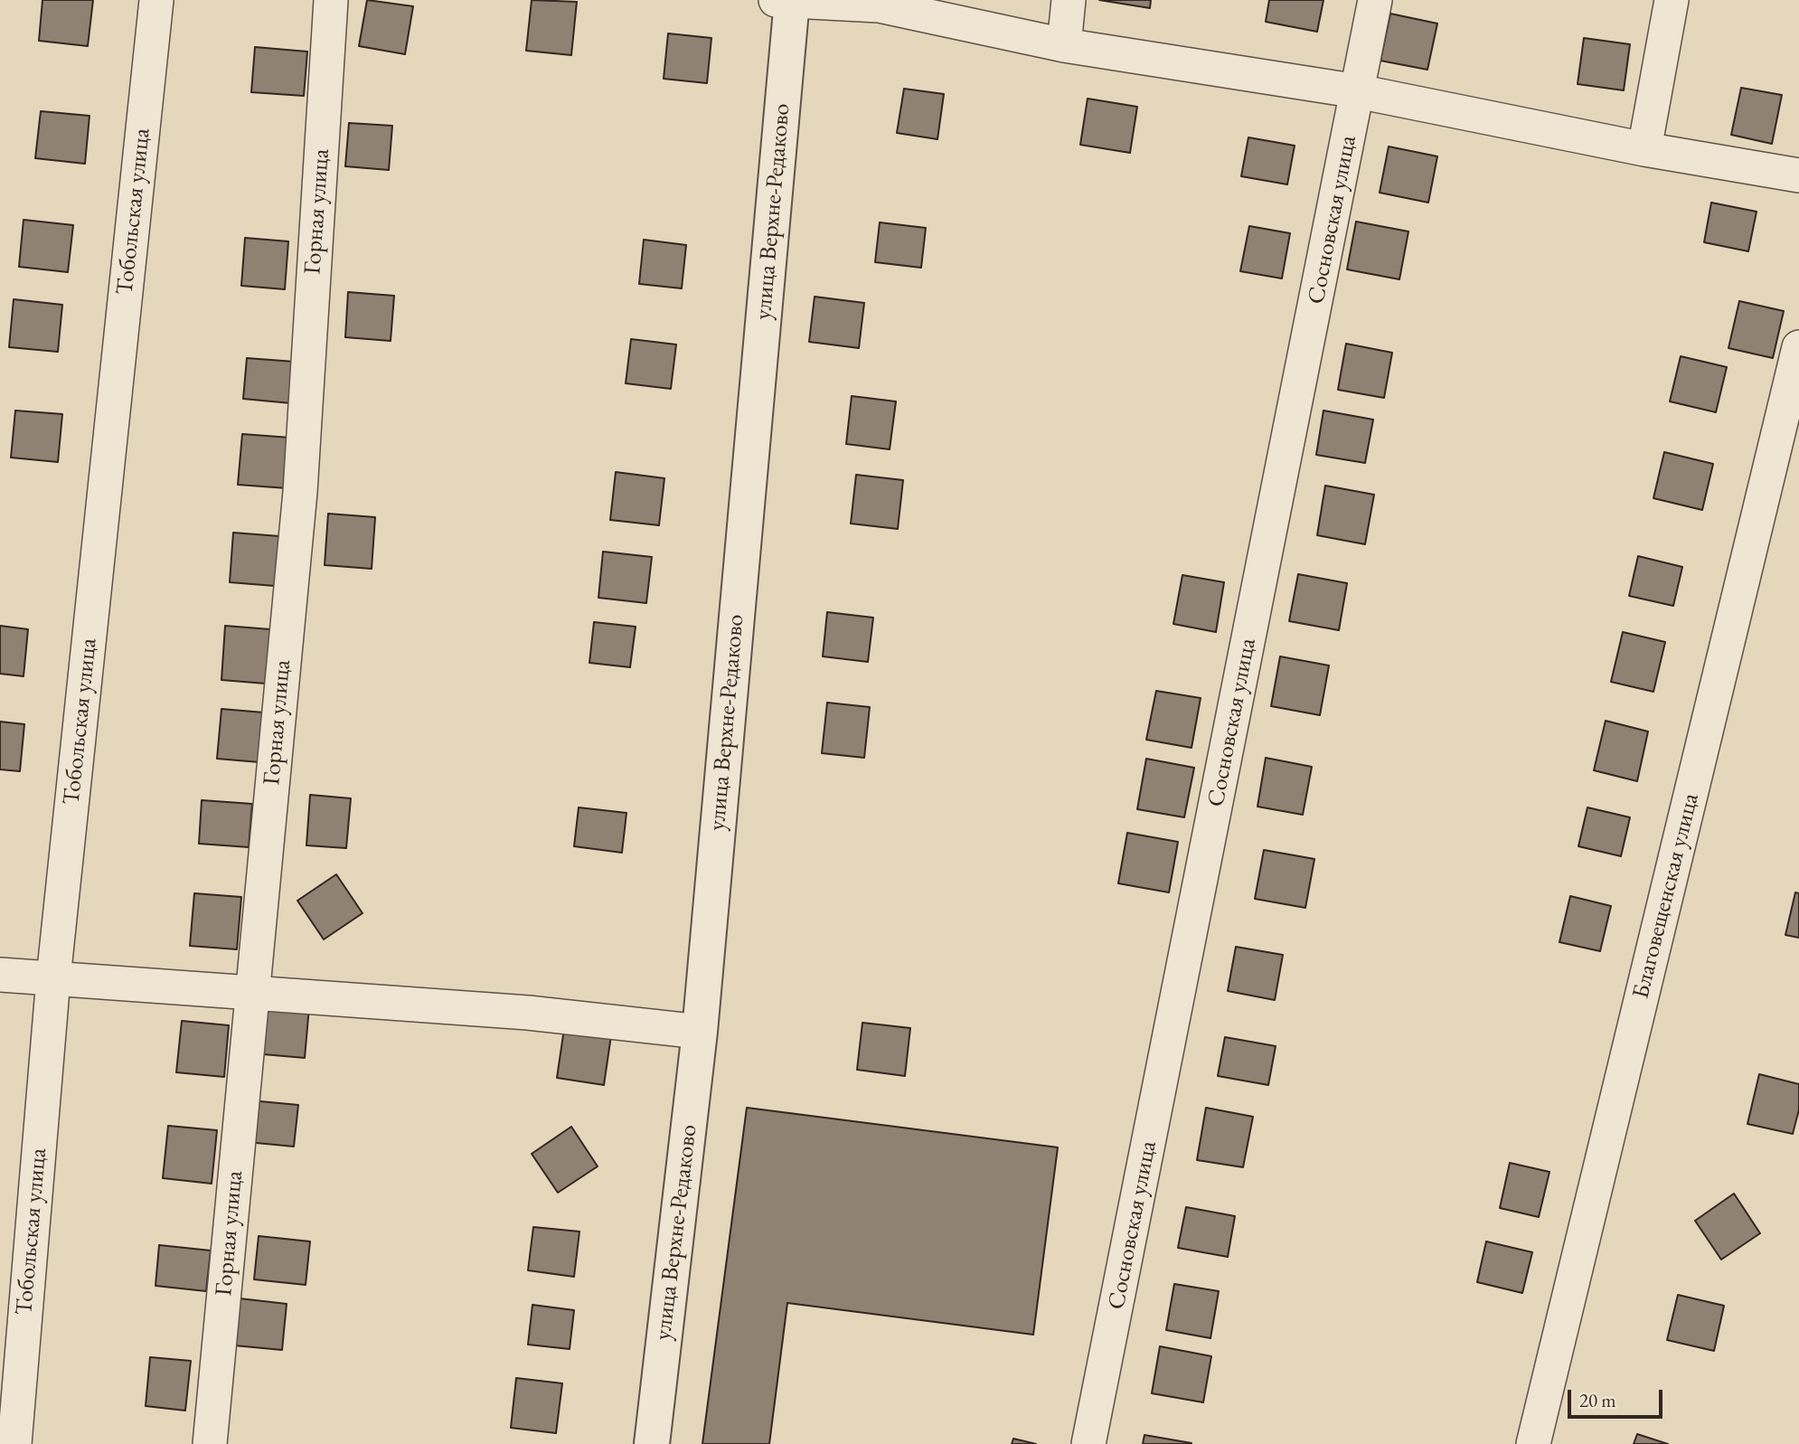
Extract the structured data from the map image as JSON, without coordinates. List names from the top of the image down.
{
  "streets": {
    "street": [
      "Тобольская улица",
      "Горная улица",
      "улица Верхне-Редаково",
      "Сосновская улица",
      "Благовещенская улица"
    ]
  },
  "scale_bar": "20 m"
}
